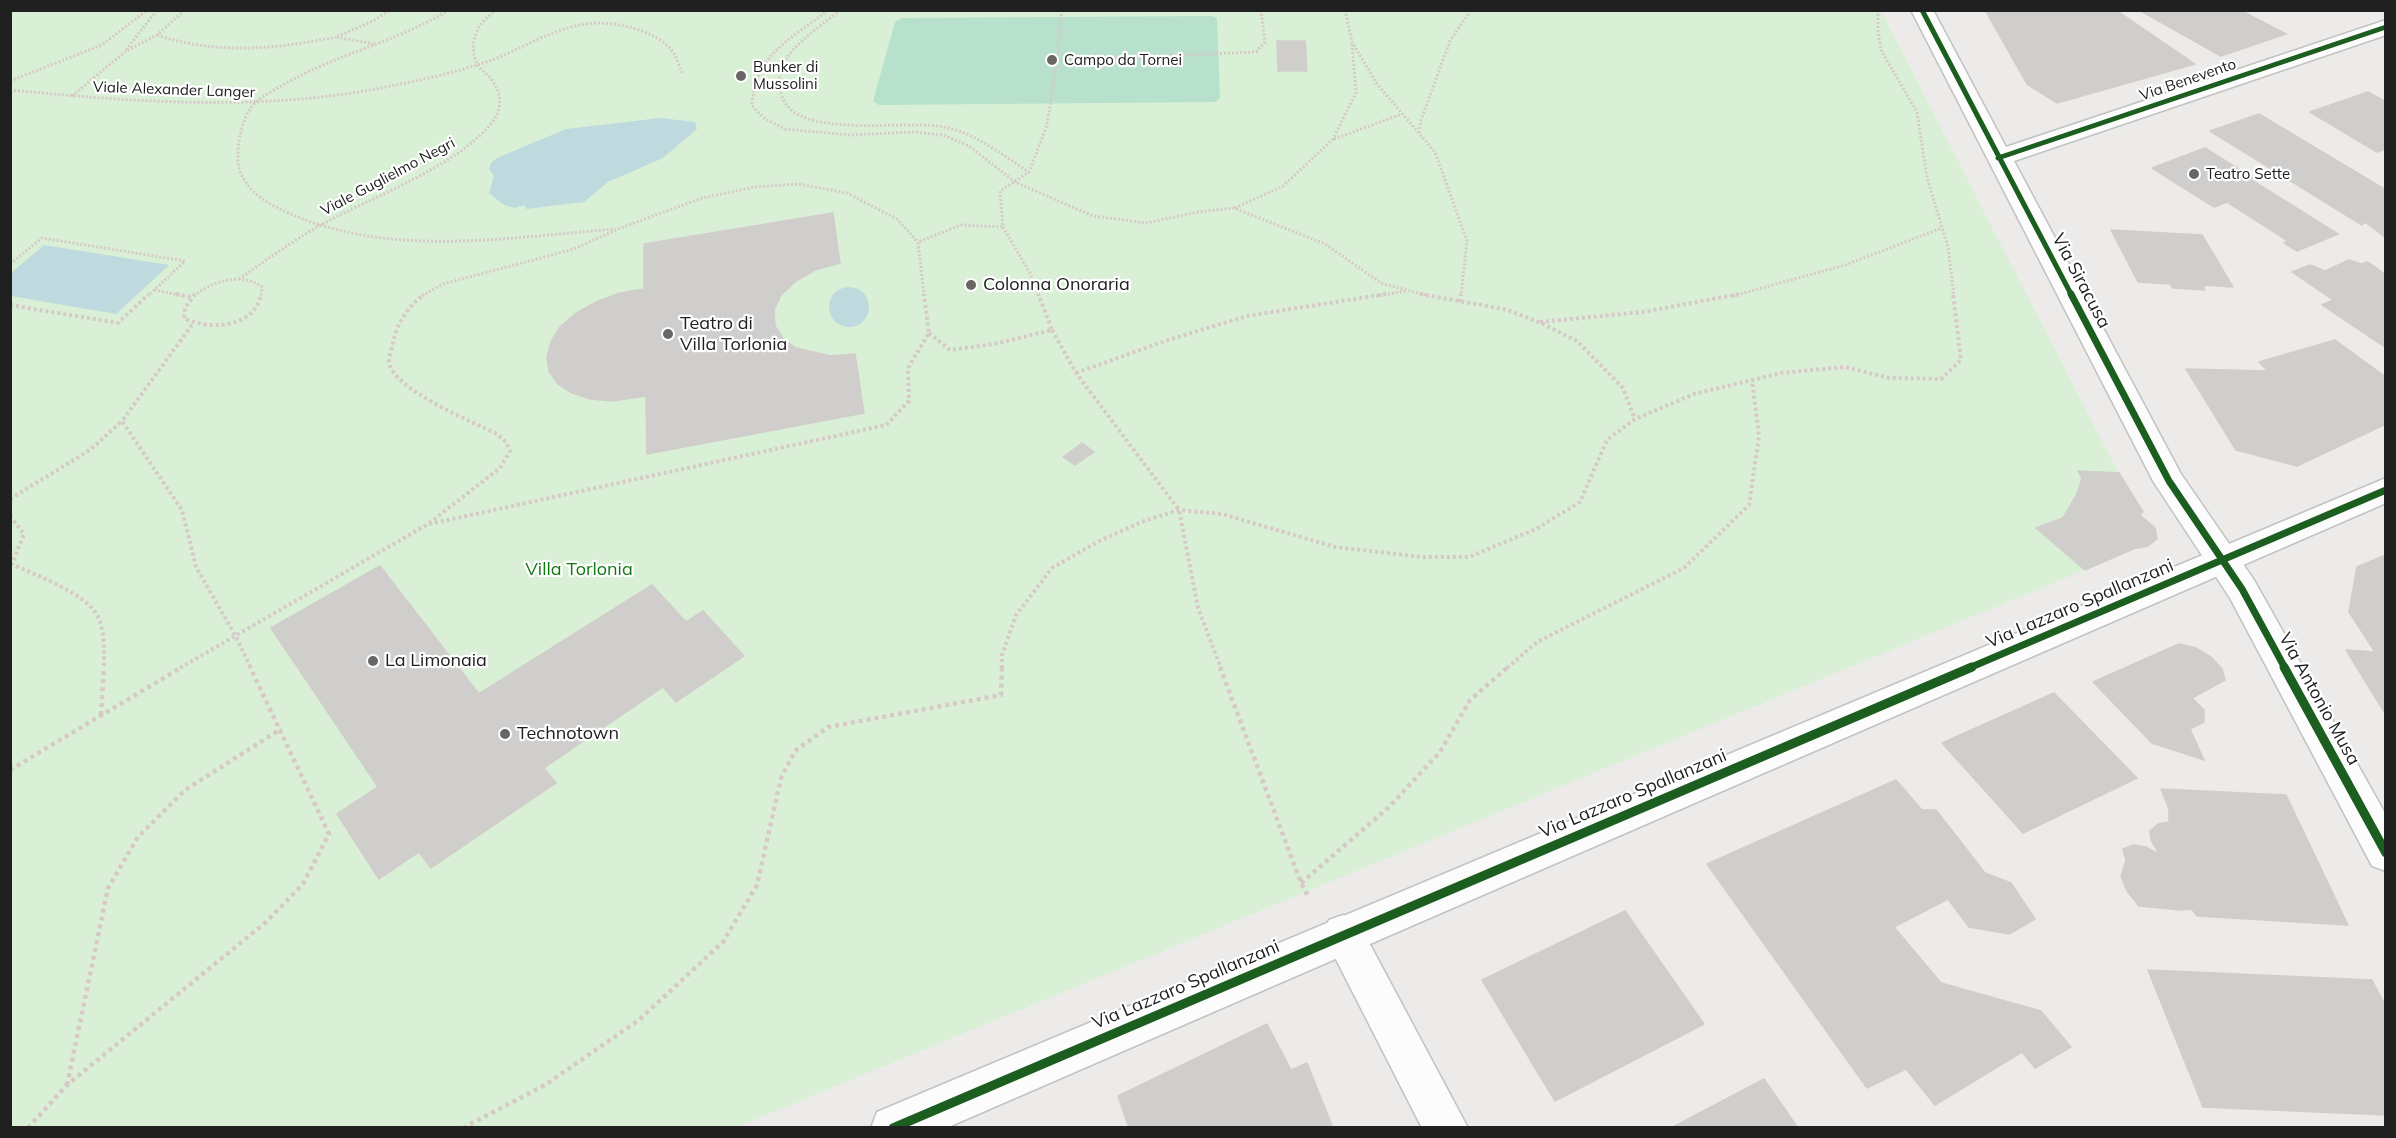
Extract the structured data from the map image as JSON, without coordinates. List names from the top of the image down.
{
  "streets": {
    "street": [
      "Via Benevento",
      "Via Siracusa",
      "Via Lazzaro Spallanzani",
      "Via Antonio Musa"
    ],
    "path": ["Viale Alexander Langer", "Viale Guglielmo Negri"]
  },
  "crossings": [
    ["Via Benevento", "Via Siracusa"],
    ["Viale Alexander Langer", "Viale Guglielmo Negri"],
    ["Via Siracusa", "Via Lazzaro Spallanzani"],
    ["Via Siracusa", "Via Antonio Musa"],
    ["Via Lazzaro Spallanzani", "Via Antonio Musa"]
  ],
  "parks": ["Villa Torlonia"],
  "places": [
    "Campo da Tornei",
    "Bunker di Mussolini",
    "Teatro Sette",
    "Colonna Onoraria",
    "Teatro di Villa Torlonia",
    "La Limonaia",
    "Technotown"
  ]
}
